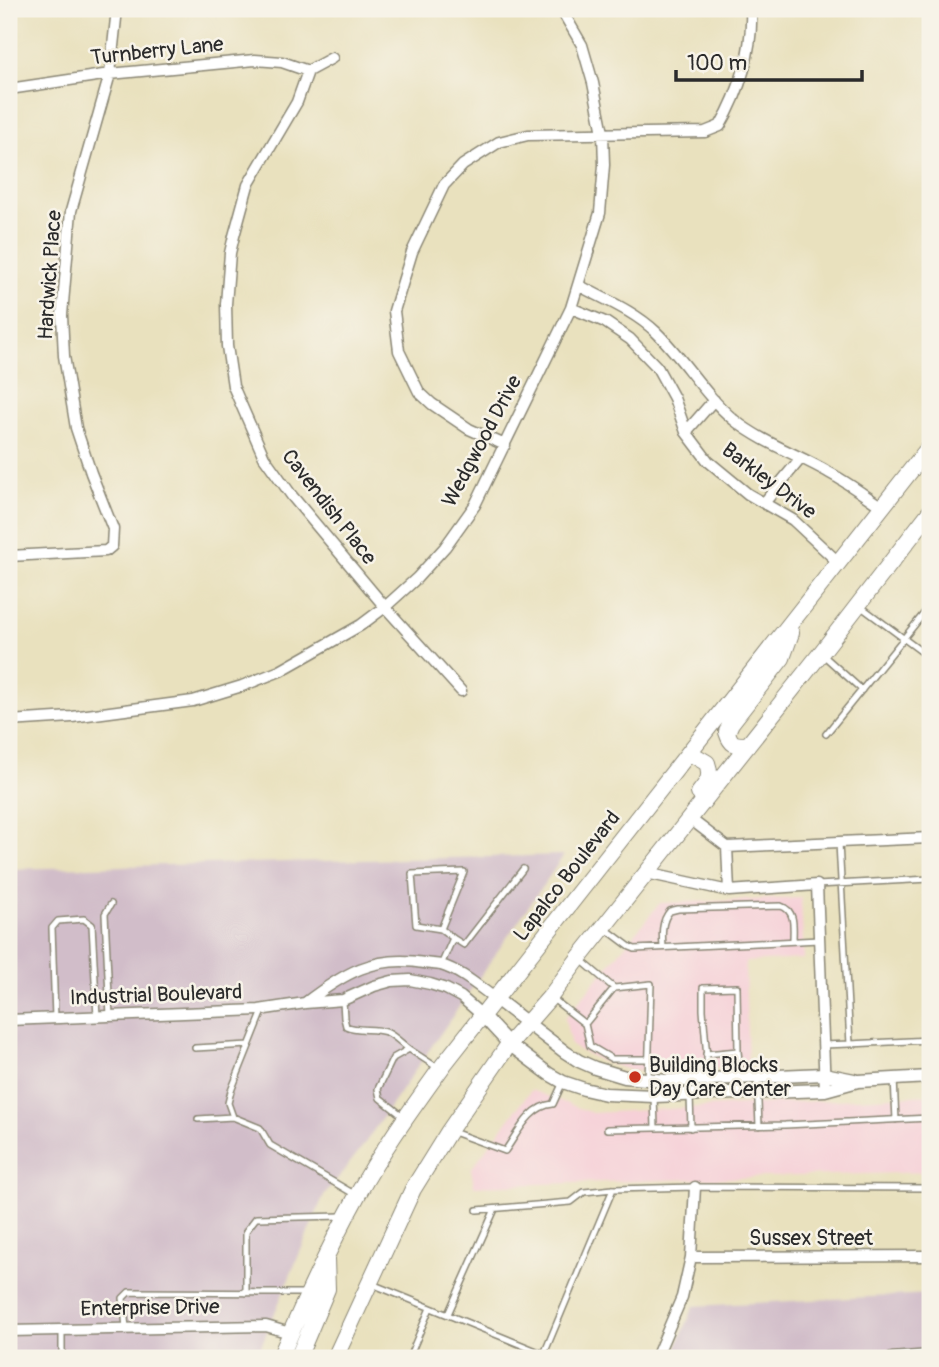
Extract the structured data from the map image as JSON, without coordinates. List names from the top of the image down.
{
  "streets": {
    "main road": ["Lapalco Boulevard"],
    "street": [
      "Turnberry Lane",
      "Hardwick Place",
      "Wedgwood Drive",
      "Barkley Drive",
      "Cavendish Place",
      "Industrial Boulevard",
      "Sussex Street",
      "Enterprise Drive"
    ]
  },
  "crossings": [
    ["Turnberry Lane", "Hardwick Place"],
    ["Turnberry Lane", "Cavendish Place"],
    ["Wedgwood Drive", "Barkley Drive"],
    ["Wedgwood Drive", "Cavendish Place"],
    ["Barkley Drive", "Lapalco Boulevard"],
    ["Lapalco Boulevard", "Industrial Boulevard"],
    ["Lapalco Boulevard", "Enterprise Drive"]
  ],
  "places": ["Building Blocks Day Care Center"],
  "scale_bar": "100 m"
}
